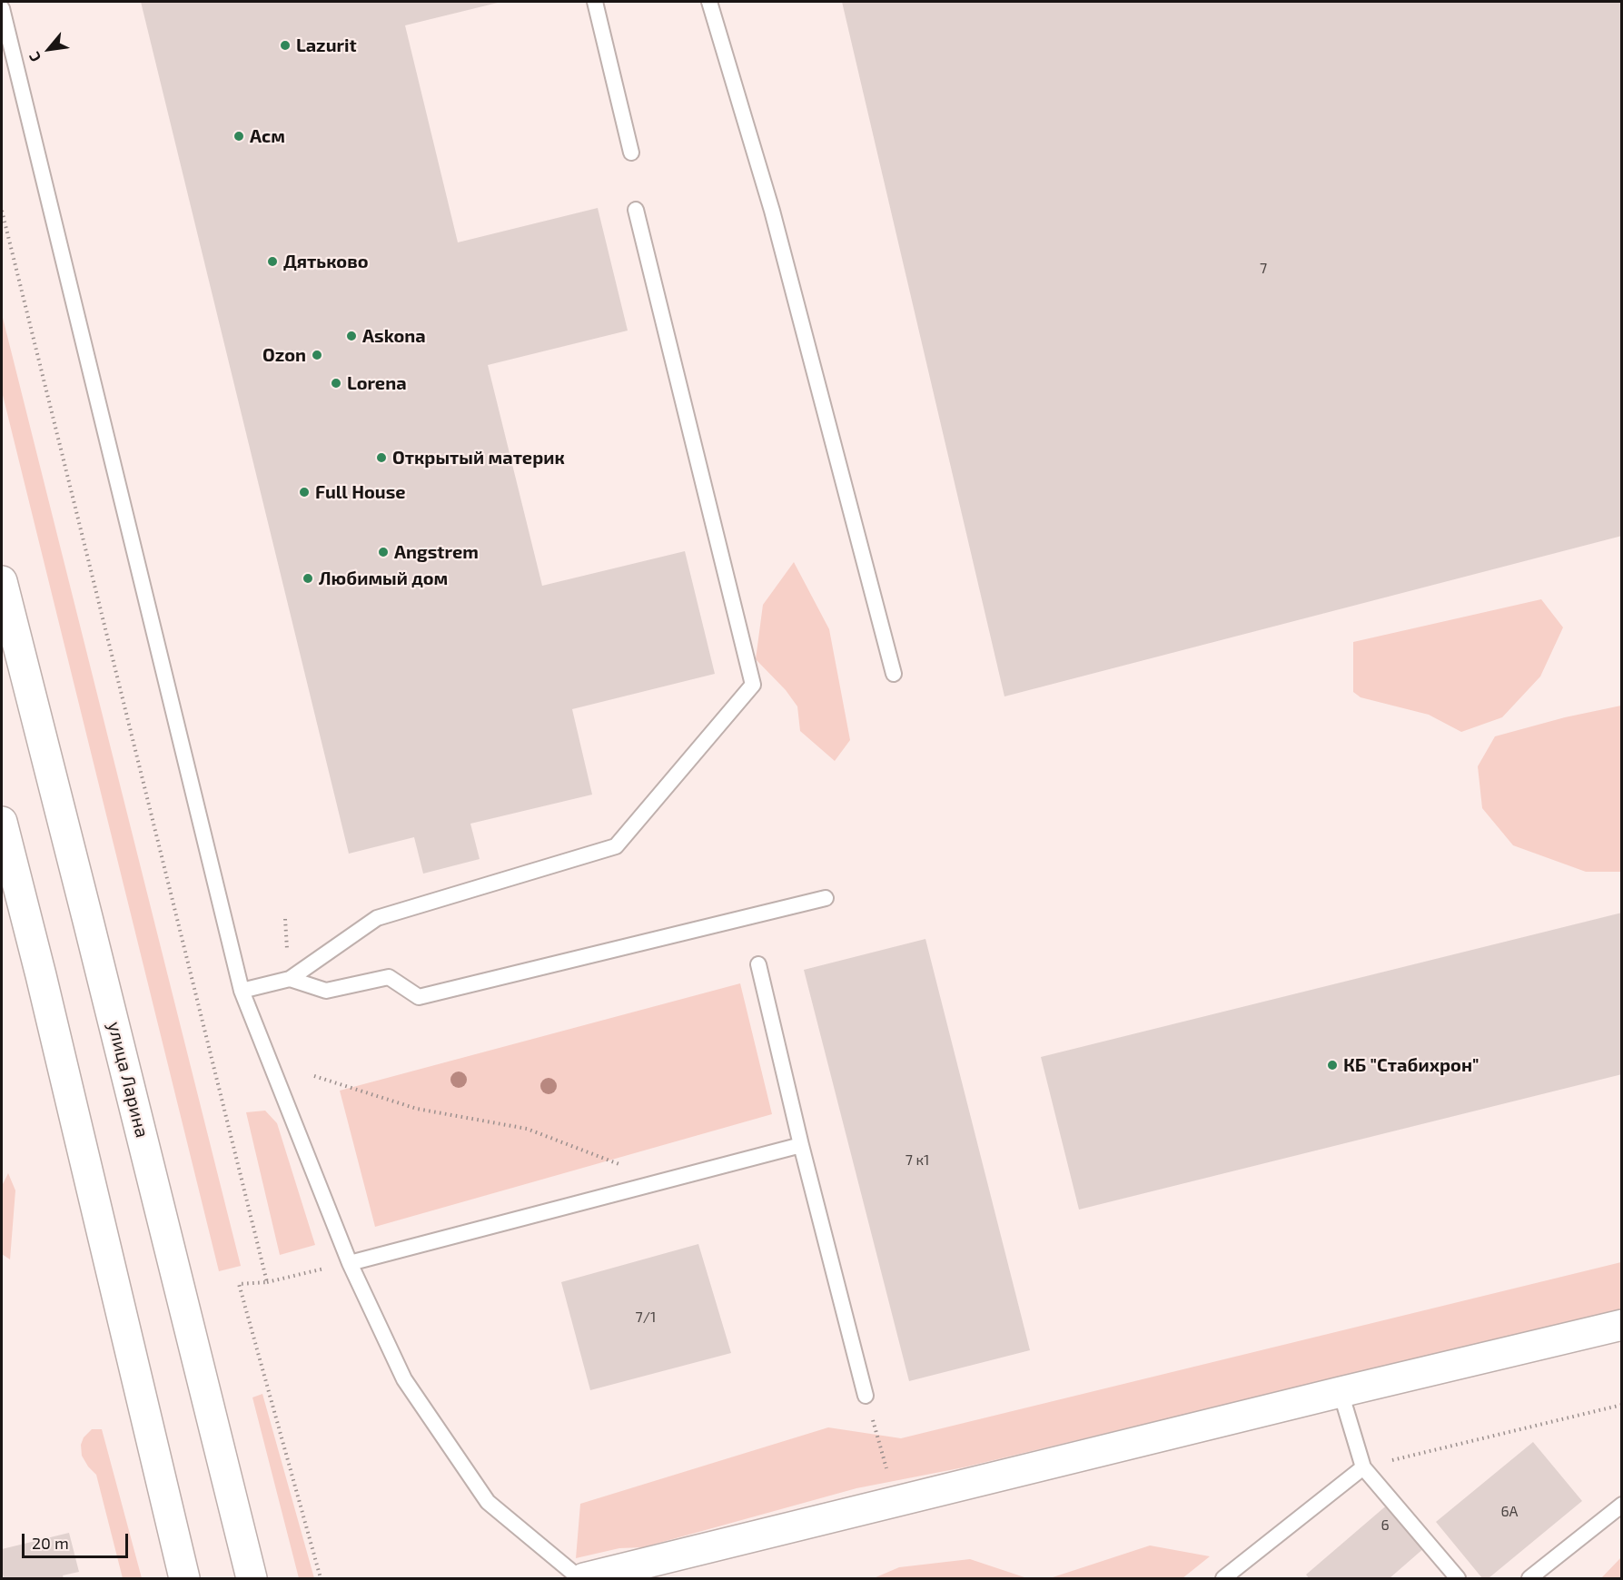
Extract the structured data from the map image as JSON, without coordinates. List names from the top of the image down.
{
  "streets": {
    "main road": ["улица Ларина"]
  },
  "places": [
    "Lazurit",
    "Асм",
    "Дятьково",
    "Askona",
    "Ozon",
    "Lorena",
    "Открытый материк",
    "Full House",
    "Angstrem",
    "Любимый дом",
    "КБ \"Стабихрон\""
  ],
  "house_numbers": [
    "7",
    "7 к1",
    "7/1",
    "6А",
    "6"
  ],
  "scale_bar": "20 m",
  "north": "bottom left"
}
